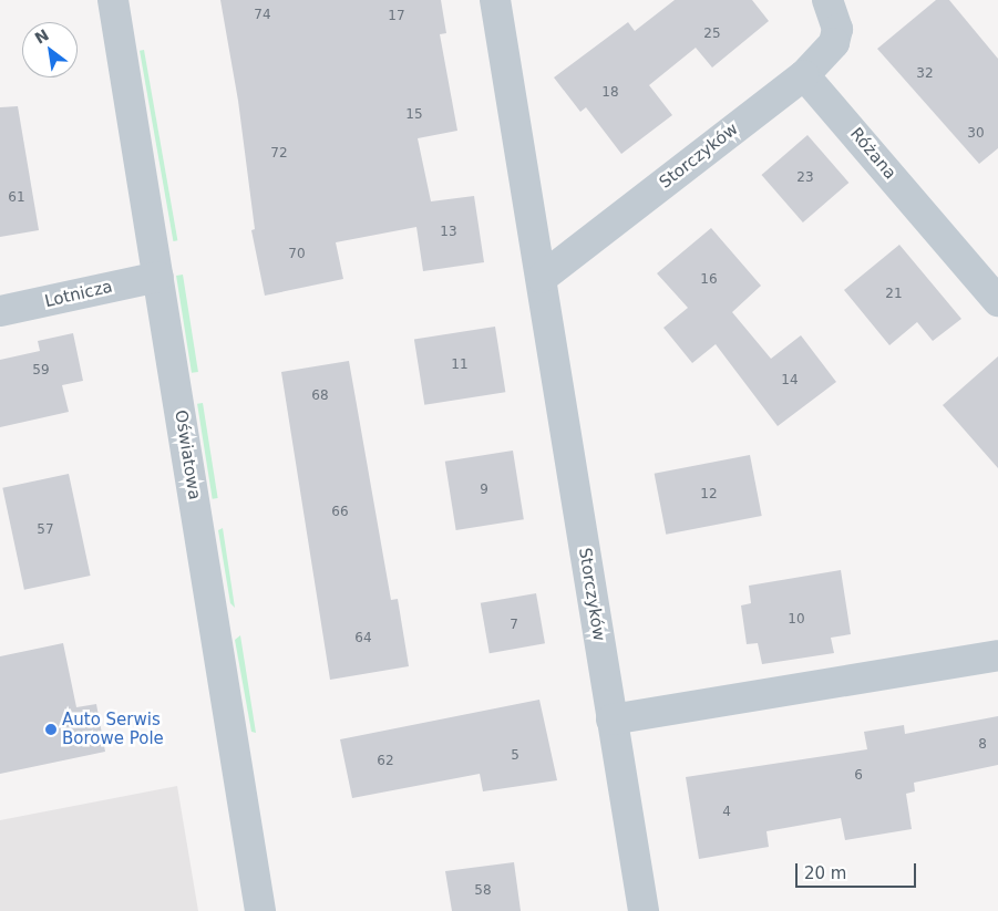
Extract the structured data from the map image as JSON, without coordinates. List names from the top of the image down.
{
  "streets": {
    "street": [
      "Różana",
      "Storczyków",
      "Lotnicza",
      "Oświatowa"
    ]
  },
  "crossings": [
    ["Różana", "Storczyków"],
    ["Lotnicza", "Oświatowa"]
  ],
  "places": ["Auto Serwis Borowe Pole"],
  "house_numbers": [
    "74",
    "17",
    "25",
    "32",
    "18",
    "15",
    "30",
    "72",
    "23",
    "61",
    "13",
    "70",
    "16",
    "21",
    "11",
    "59",
    "14",
    "68",
    "9",
    "12",
    "66",
    "57",
    "10",
    "7",
    "64",
    "8",
    "5",
    "62",
    "6",
    "4",
    "58"
  ],
  "scale_bar": "20 m",
  "north": "top left"
}
